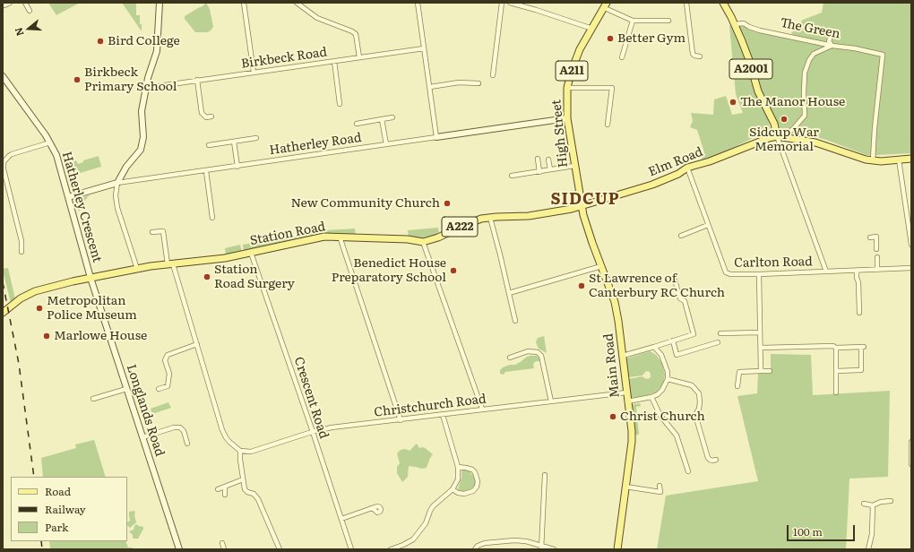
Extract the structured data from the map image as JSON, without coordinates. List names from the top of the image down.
{
  "streets": {
    "main road": [
      "A2001",
      "A211",
      "High Street",
      "Elm Road",
      "A222",
      "Station Road",
      "Main Road"
    ],
    "street": [
      "The Green",
      "Birkbeck Road",
      "Hatherley Road",
      "Hatherley Crescent",
      "Carlton Road",
      "Crescent Road",
      "Christchurch Road",
      "Longlands Road"
    ]
  },
  "crossings": [
    ["The Green", "A2001"],
    ["A2001", "Elm Road"],
    ["High Street", "Hatherley Road"],
    ["High Street", "Elm Road"],
    ["High Street", "Station Road"],
    ["High Street", "Main Road"],
    ["Hatherley Road", "Hatherley Crescent"],
    ["Elm Road", "Station Road"],
    ["Elm Road", "Carlton Road"],
    ["Elm Road", "Main Road"],
    ["Hatherley Crescent", "Station Road"],
    ["Hatherley Crescent", "Longlands Road"],
    ["Station Road", "Main Road"],
    ["Station Road", "Crescent Road"],
    ["Station Road", "Longlands Road"],
    ["Main Road", "Christchurch Road"],
    ["Crescent Road", "Christchurch Road"]
  ],
  "districts": ["SIDCUP"],
  "places": [
    "Better Gym",
    "Bird College",
    "Birkbeck Primary School",
    "The Manor House",
    "Sidcup War Memorial",
    "New Community Church",
    "Benedict House Preparatory School",
    "Station Road Surgery",
    "St Lawrence of Canterbury RC Church",
    "Metropolitan Police Museum",
    "Marlowe House",
    "Christ Church"
  ],
  "legend": ["Road", "Railway", "Park"],
  "scale_bar": "100 m",
  "north": "left"
}
